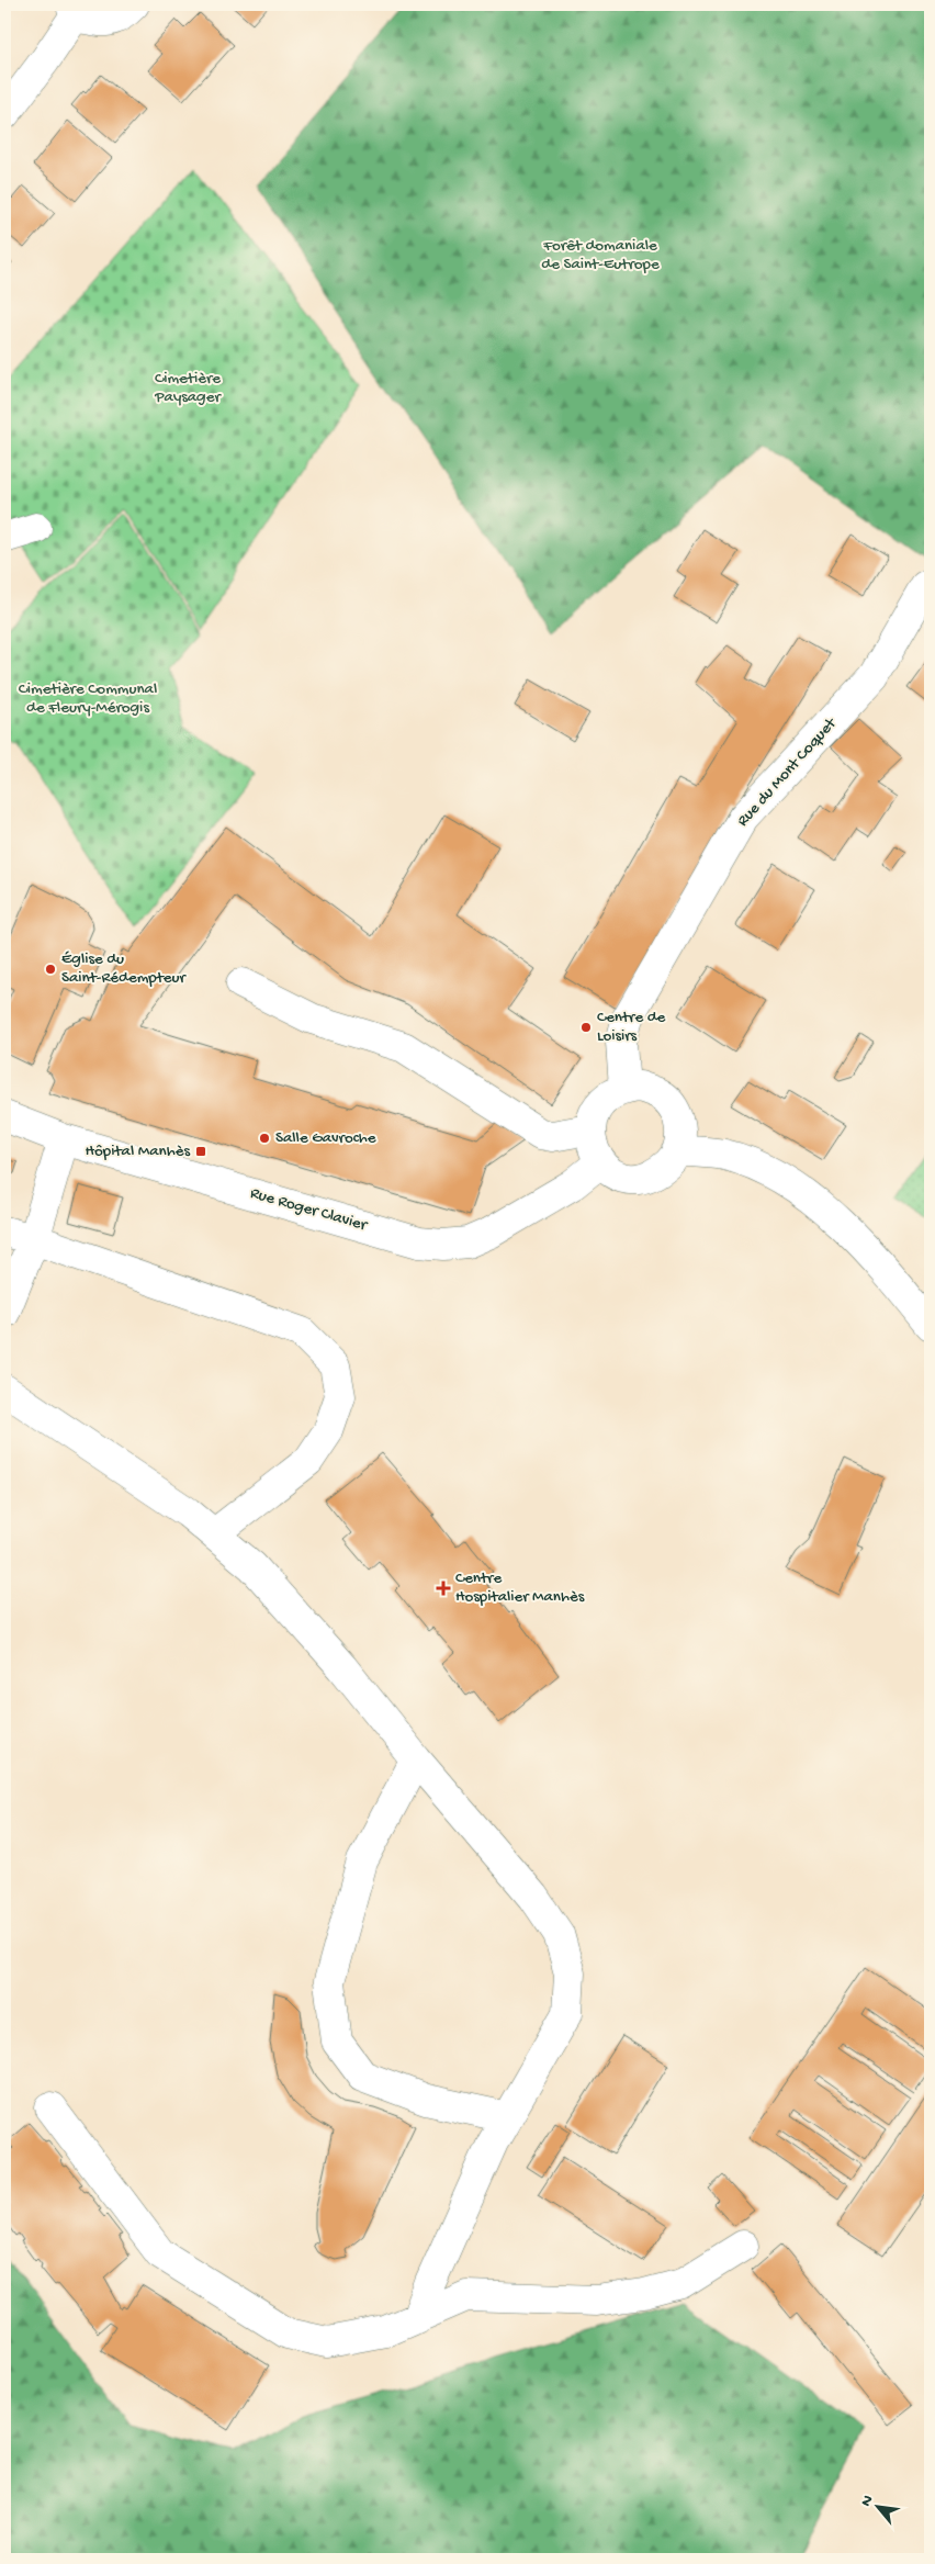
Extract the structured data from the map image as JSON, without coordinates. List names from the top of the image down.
{
  "streets": {
    "street": ["Rue du Mont Coquet", "Rue Roger Clavier"]
  },
  "crossings": [
    ["Rue du Mont Coquet", "Rue Roger Clavier"]
  ],
  "parks": ["Forêt domaniale de Saint-Eutrope", "Cimetière Paysager", "Cimetière Communal de Fleury-Mérogis"],
  "places": {
    "other": ["Église du Saint-Rédempteur", "Centre de Loisirs", "Salle Gavroche"],
    "transit": ["Hôpital Manhès"],
    "health": ["Centre Hospitalier Manhès"]
  },
  "north": "top left"
}
